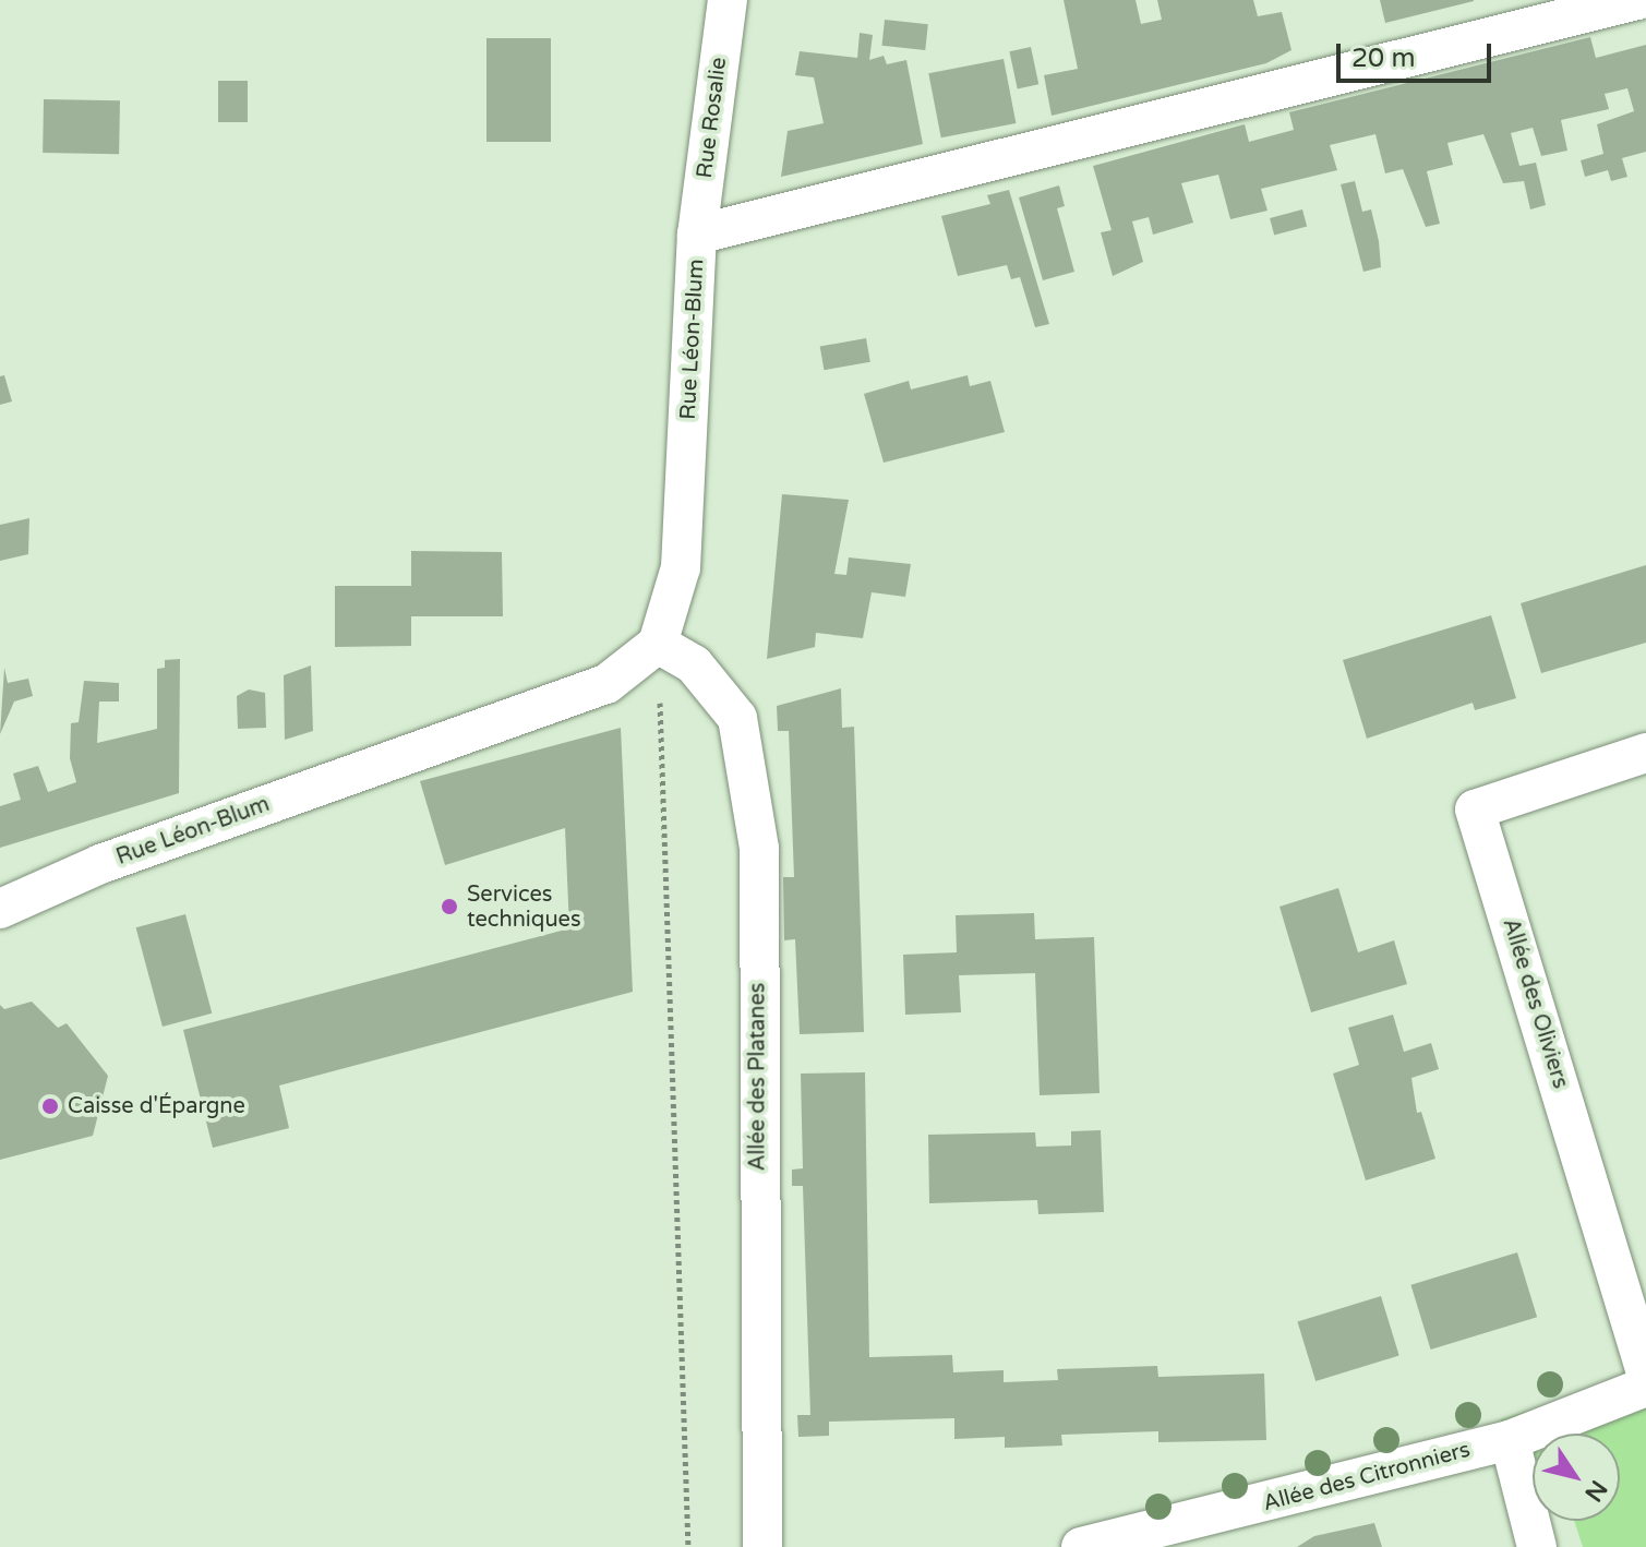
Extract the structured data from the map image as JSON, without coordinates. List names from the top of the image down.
{
  "streets": {
    "street": [
      "Rue Rosalie",
      "Rue Léon-Blum",
      "Allée des Oliviers",
      "Allée des Platanes",
      "Allée des Citronniers"
    ]
  },
  "crossings": [
    ["Rue Rosalie", "Rue Léon-Blum"],
    ["Rue Léon-Blum", "Allée des Platanes"]
  ],
  "places": ["Services techniques", "Caisse d'Épargne"],
  "scale_bar": "20 m",
  "north": "bottom right"
}
